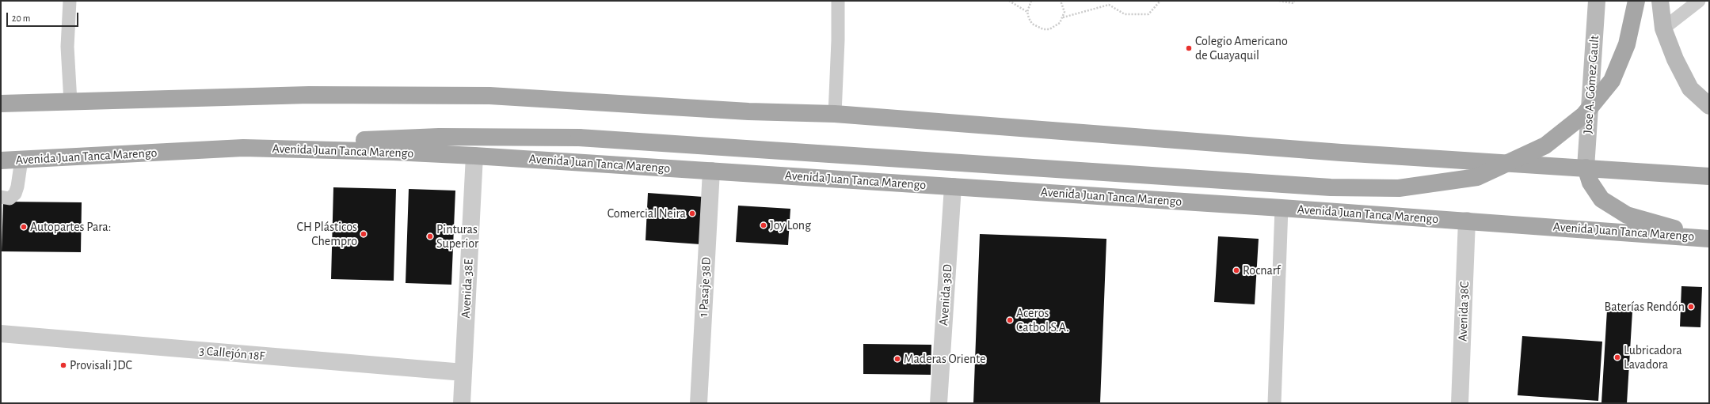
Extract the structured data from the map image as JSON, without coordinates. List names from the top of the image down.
{
  "streets": {
    "main road": ["Jose A. Gómez Gault", "Avenida Juan Tanca Marengo"],
    "street": [
      "1 Pasaje 38D",
      "Avenida 38E",
      "Avenida 38D",
      "Avenida 38C",
      "3 Callejón 18F"
    ]
  },
  "crossings": [
    ["Avenida Juan Tanca Marengo", "1 Pasaje 38D"],
    ["Avenida Juan Tanca Marengo", "Avenida 38E"],
    ["Avenida Juan Tanca Marengo", "Avenida 38D"],
    ["Avenida Juan Tanca Marengo", "Avenida 38C"],
    ["Avenida 38E", "3 Callejón 18F"]
  ],
  "places": [
    "Colegio Americano de Guayaquil",
    "Comercial Neira",
    "Joy Long",
    "Autopartes Para:",
    "CH Plásticos Chempro",
    "Pinturas Superior",
    "Rocnarf",
    "Baterías Rendón",
    "Aceros Catbol S.A.",
    "Lubricadora Lavadora",
    "Maderas Oriente",
    "Provisali JDC"
  ],
  "scale_bar": "20 m"
}
